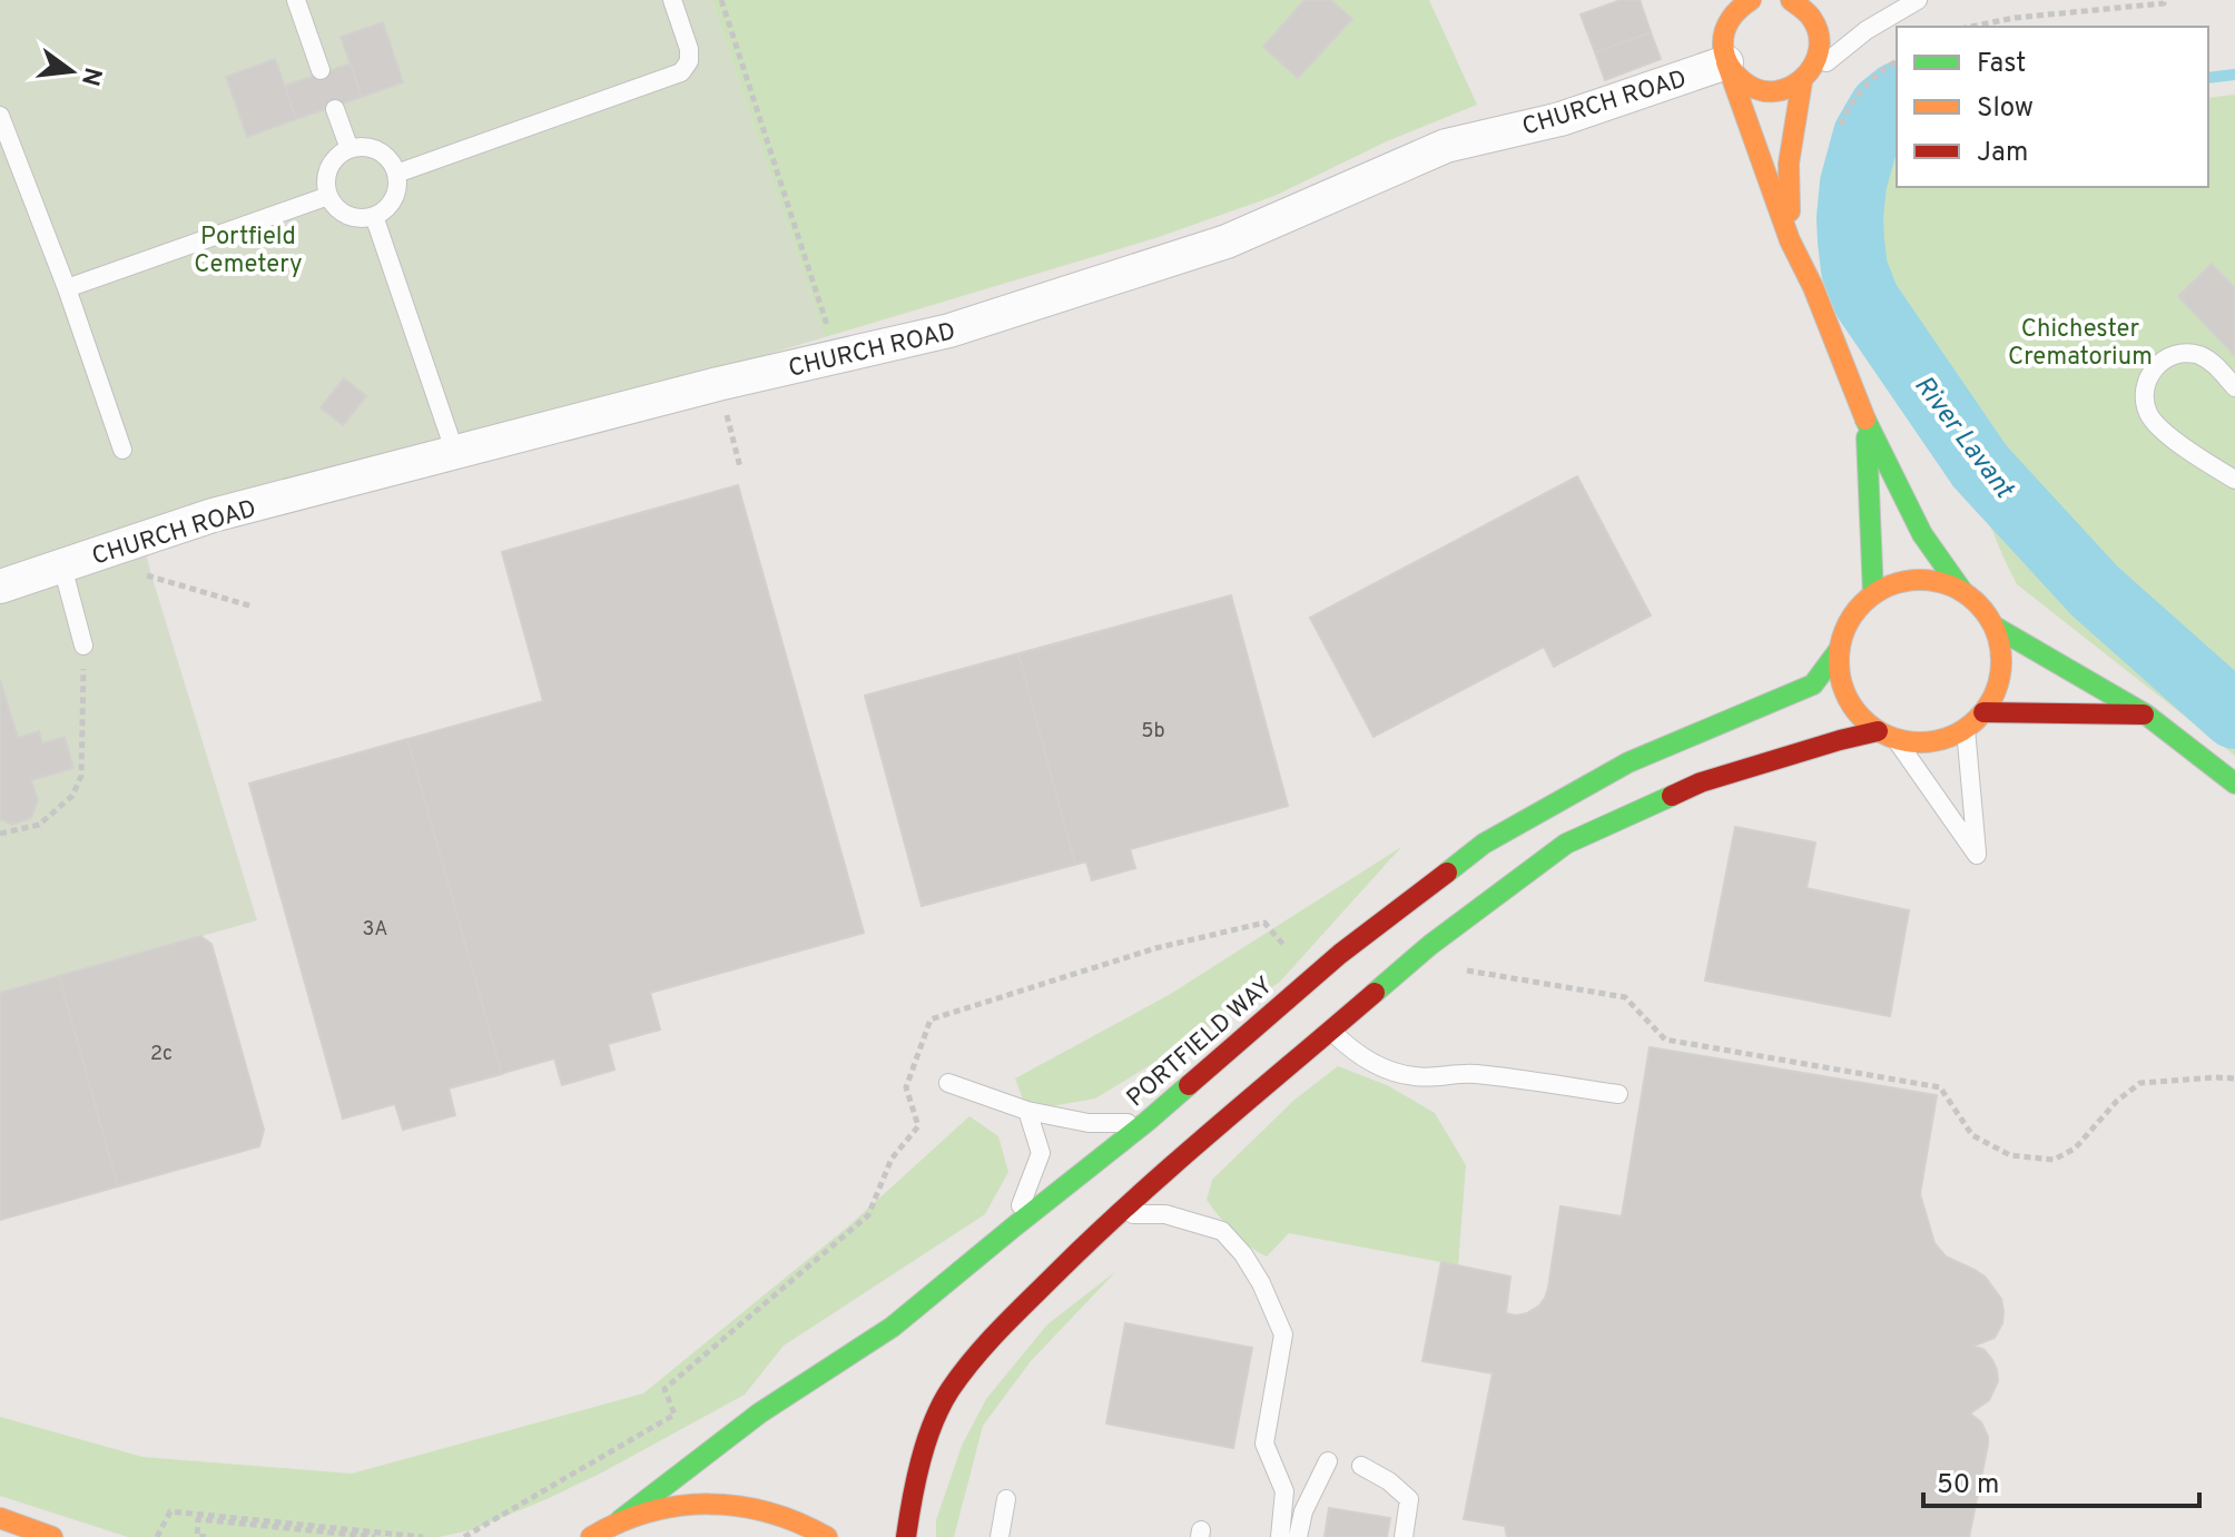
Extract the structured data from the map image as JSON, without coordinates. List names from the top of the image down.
{
  "streets": {
    "main road": ["PORTFIELD WAY"],
    "street": ["CHURCH ROAD"]
  },
  "water": ["River Lavant"],
  "parks": ["Portfield Cemetery", "Chichester Crematorium"],
  "house_numbers": ["5b", "3A", "2c"],
  "legend": ["Fast", "Slow", "Jam"],
  "scale_bar": "50 m",
  "north": "right"
}
